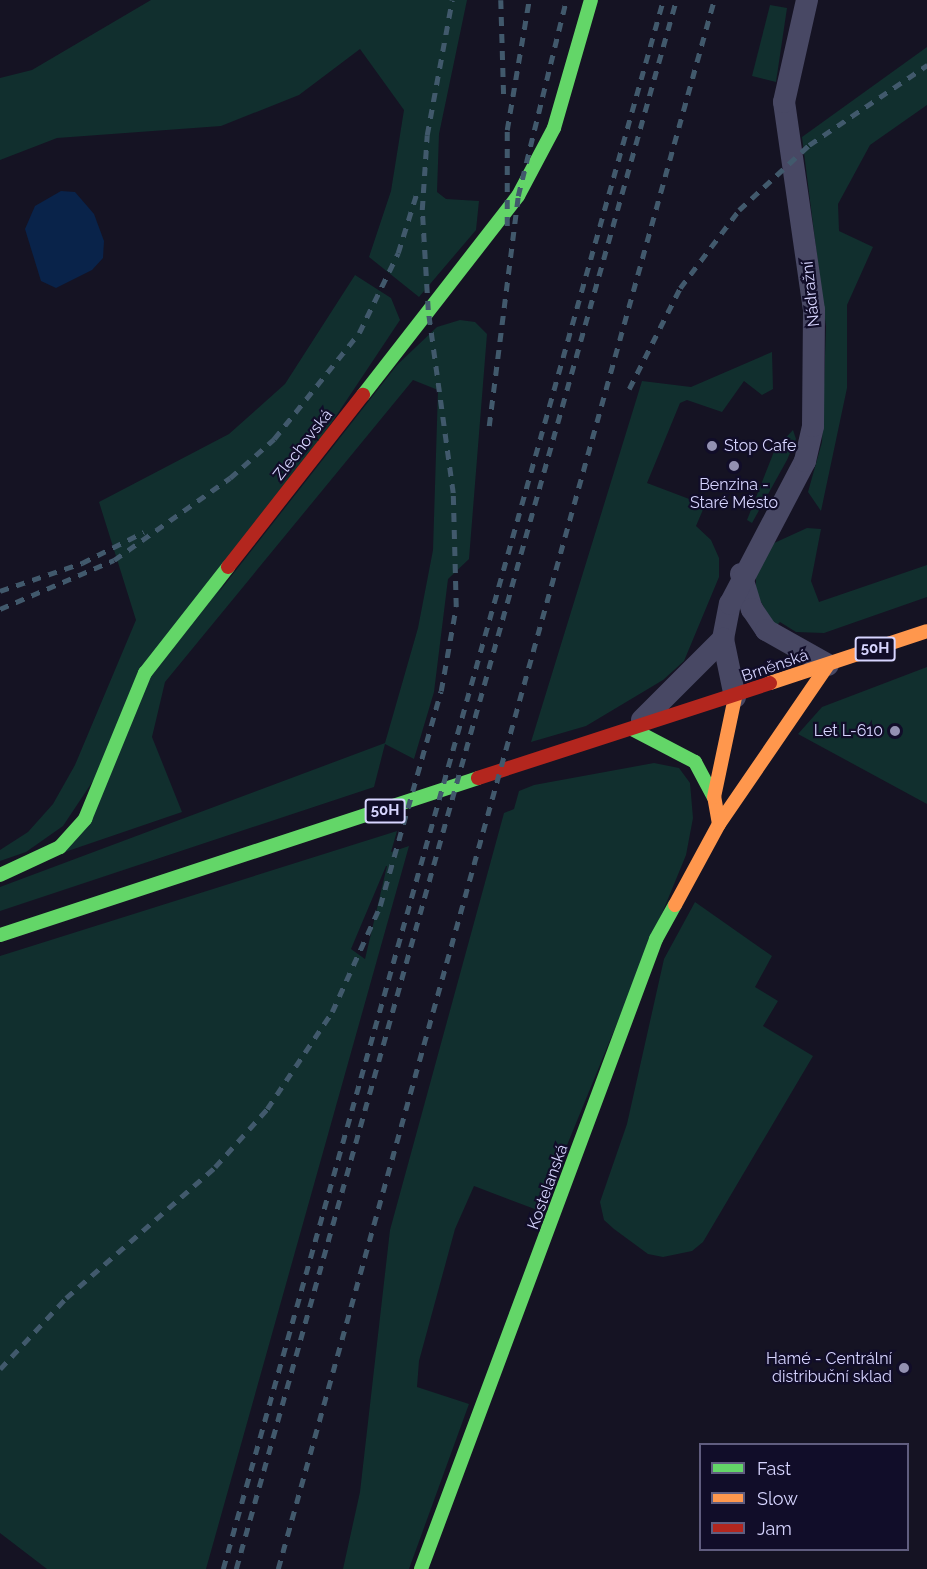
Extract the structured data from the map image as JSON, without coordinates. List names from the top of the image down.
{
  "streets": {
    "main road": [
      "Zlechovská",
      "50H",
      "Brněnská",
      "Kostelanská"
    ],
    "street": ["Nádražní"]
  },
  "crossings": [
    ["Nádražní", "50H"],
    ["Nádražní", "Brněnská"],
    ["50H", "Brněnská"],
    ["Brněnská", "Kostelanská"]
  ],
  "places": [
    "Stop Cafe",
    "Benzina - Staré Město",
    "Let L-610",
    "Hamé - Centrální distribuční sklad"
  ],
  "legend": ["Fast", "Slow", "Jam"]
}
